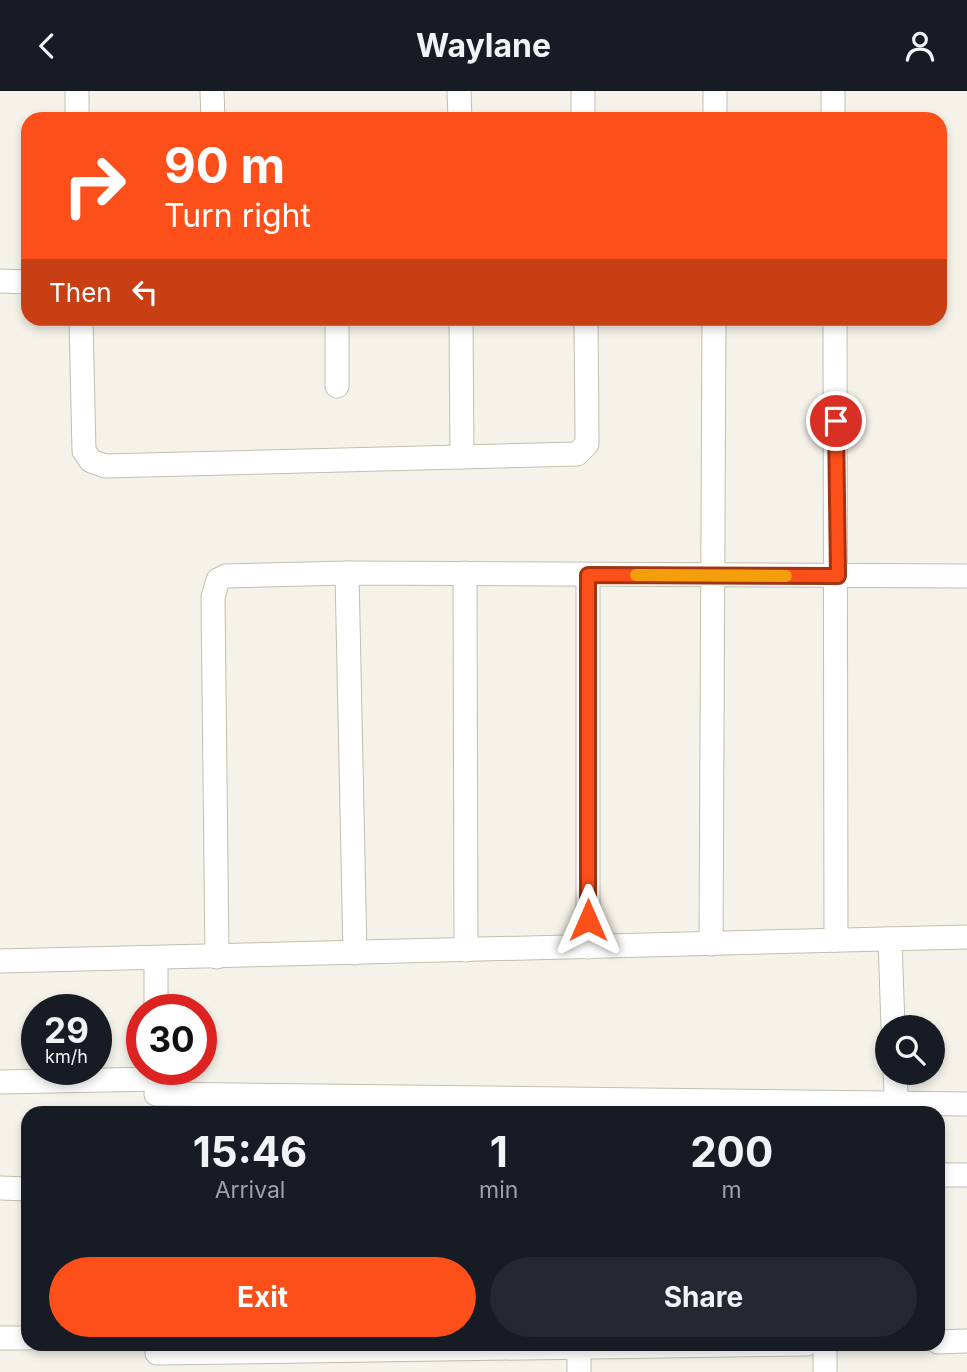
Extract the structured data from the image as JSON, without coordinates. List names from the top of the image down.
{
  "page": {
    "header": "Waylane",
    "turn": ["90 m", "Turn right"],
    "then": "Then",
    "speed": "29 km/h",
    "limit": "30",
    "eta": [
      "15:46",
      "Arrival",
      "1",
      "min",
      "200",
      "m"
    ],
    "buttons": ["Exit", "Share"]
  }
}
